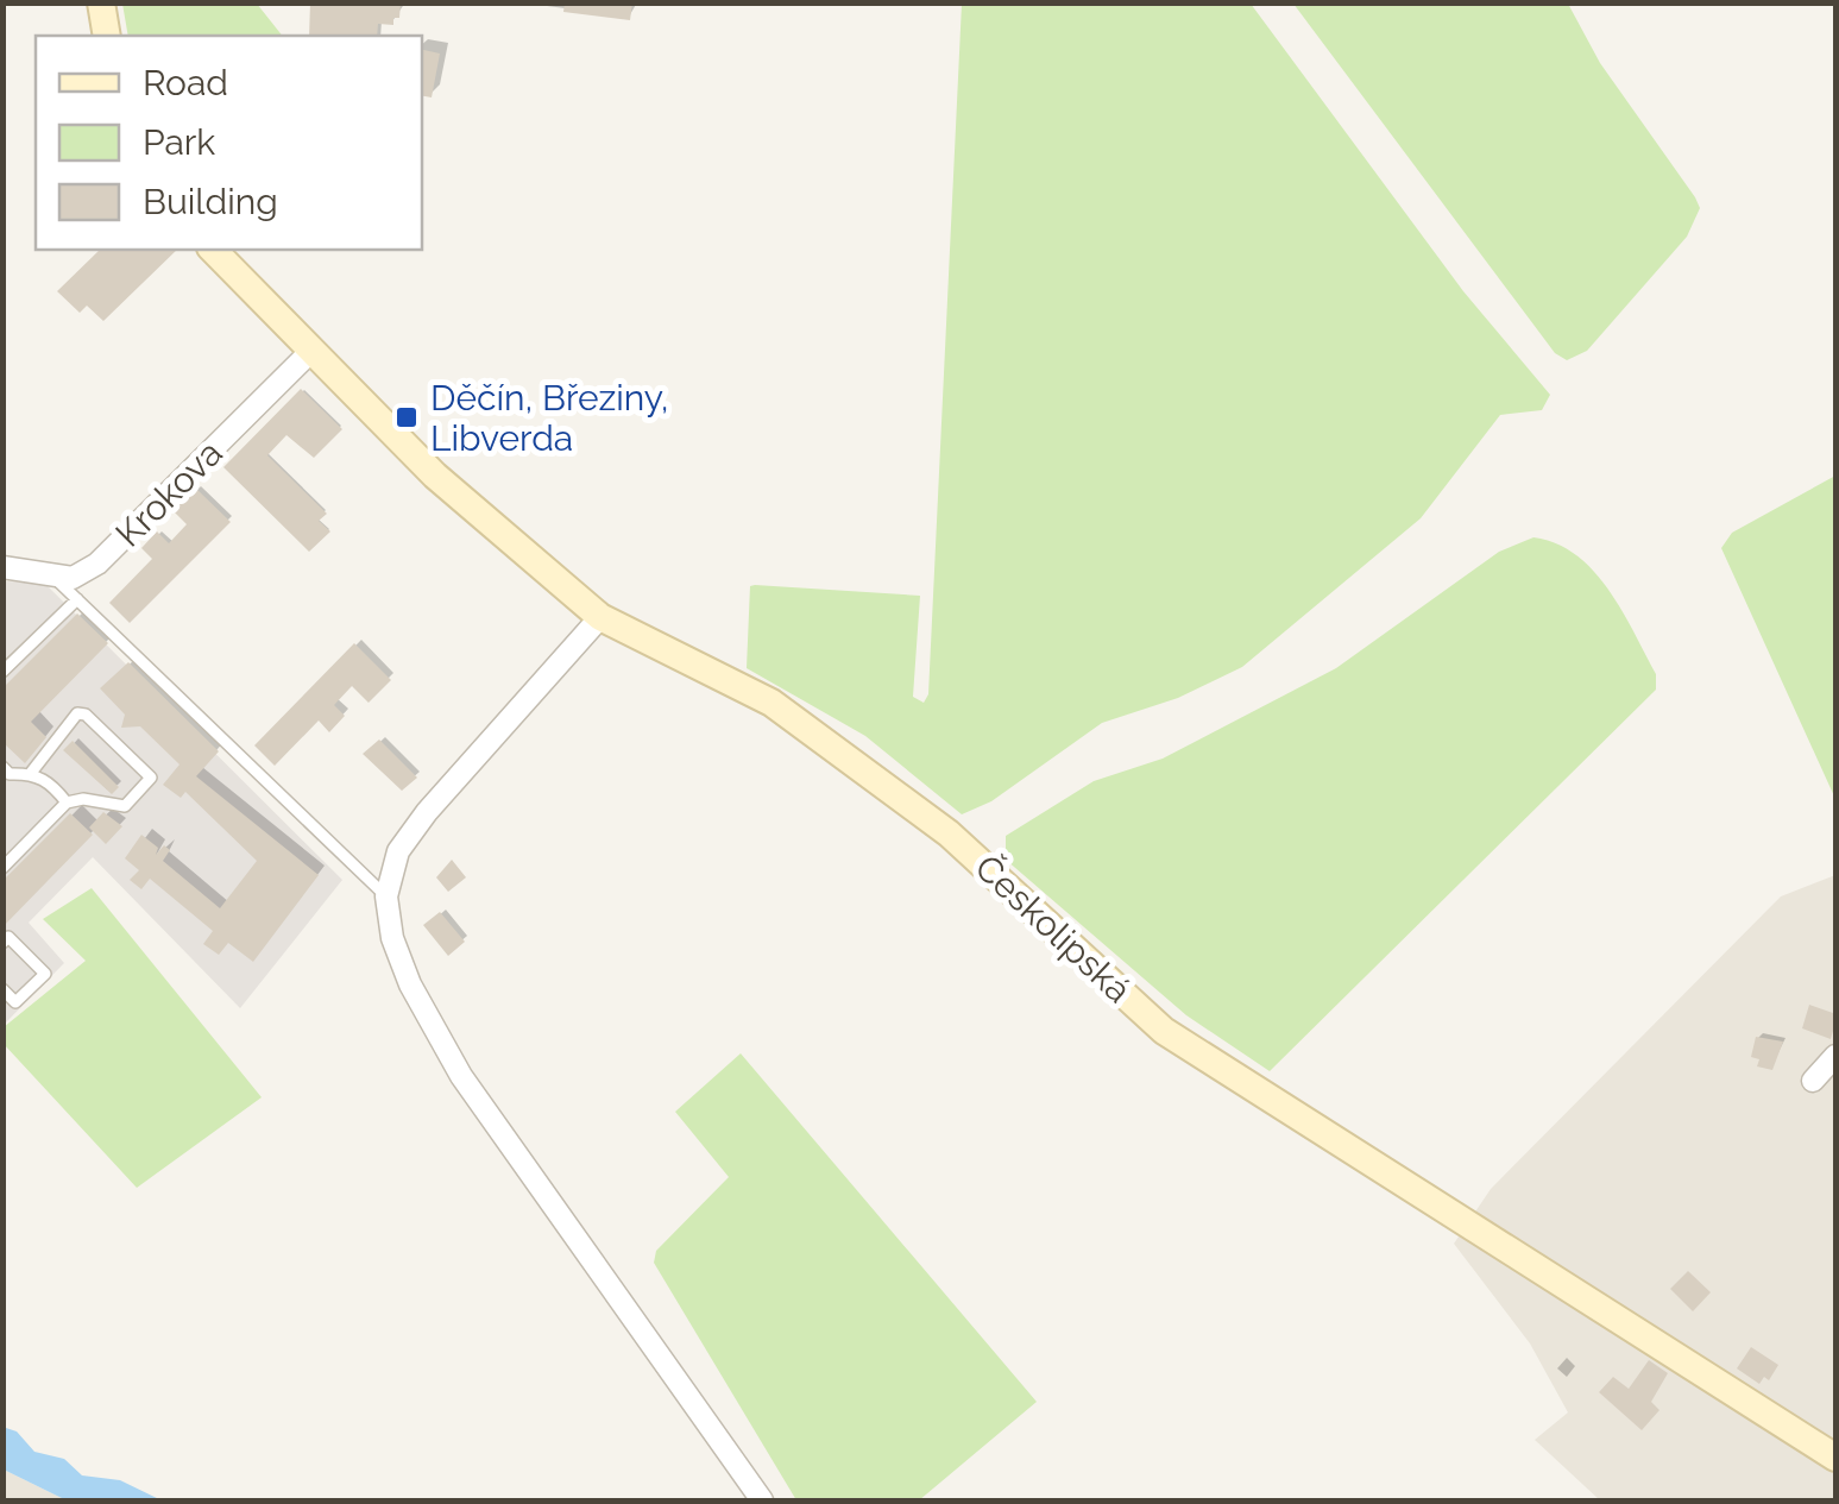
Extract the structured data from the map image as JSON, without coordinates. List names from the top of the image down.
{
  "streets": {
    "main road": ["Českolipská"],
    "street": ["Krokova"]
  },
  "crossings": [
    ["Krokova", "Českolipská"]
  ],
  "places": {
    "transit": ["Děčín, Březiny, Libverda"]
  },
  "legend": ["Road", "Park", "Building"]
}
